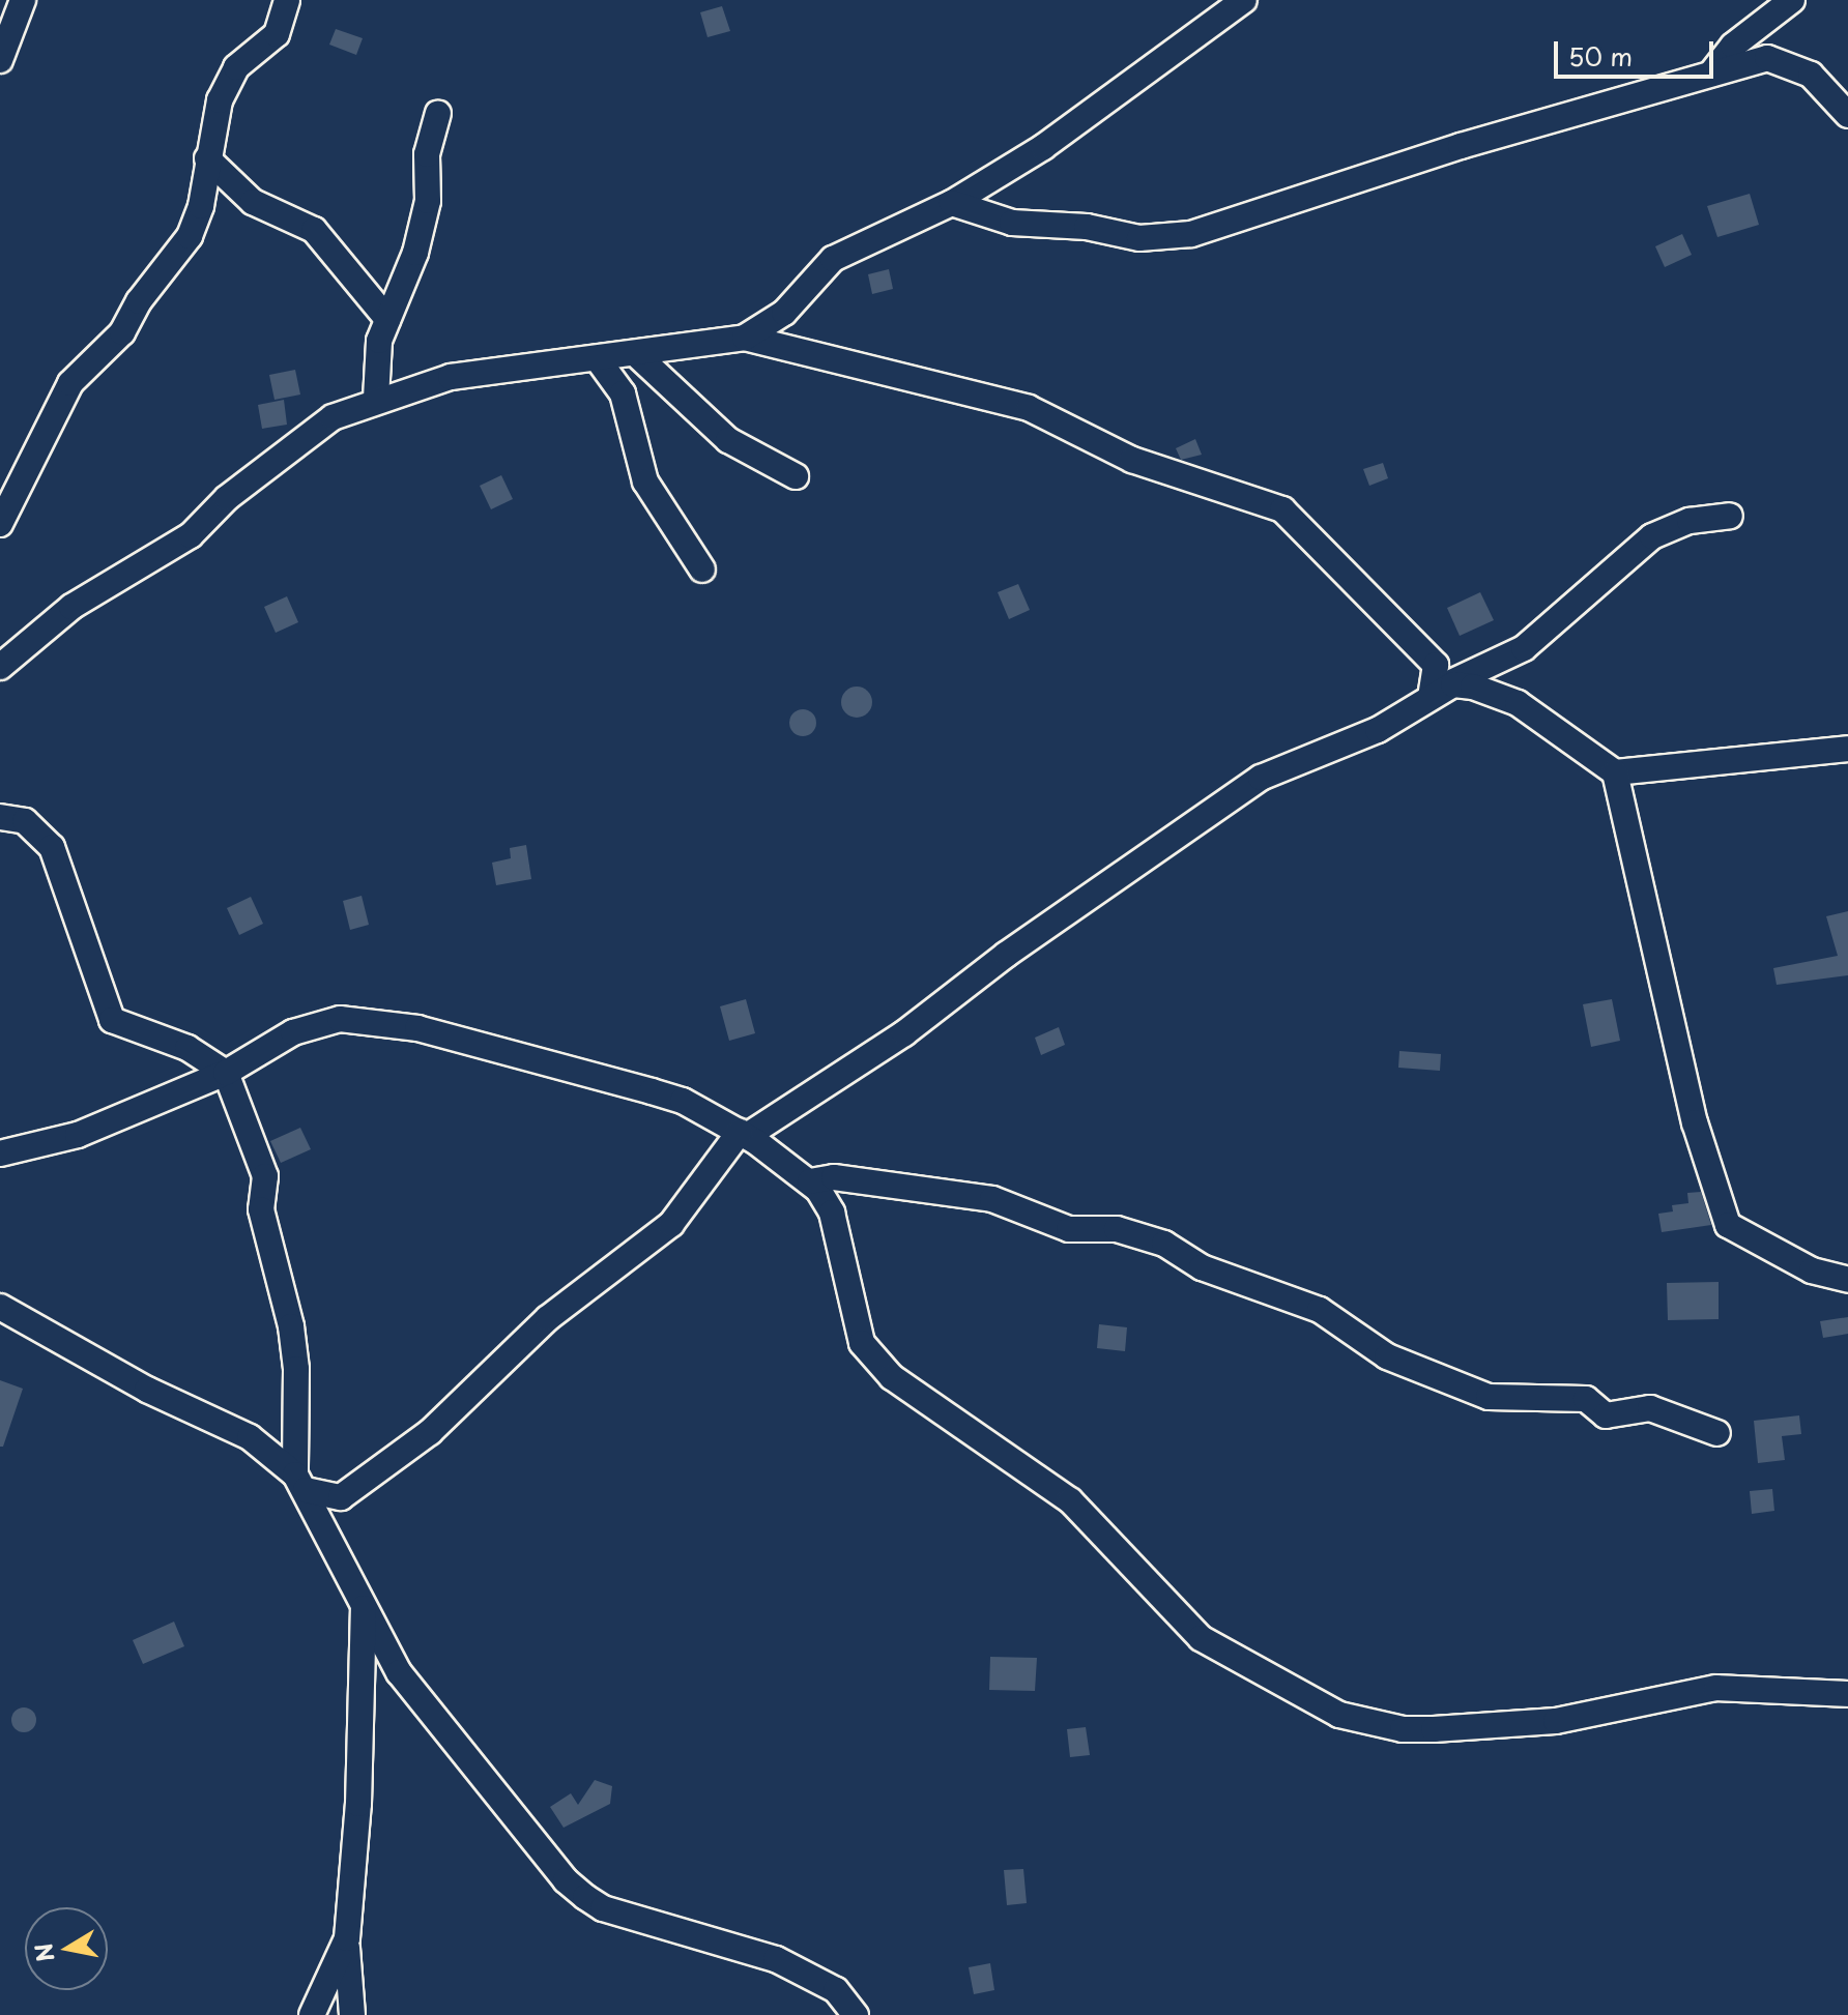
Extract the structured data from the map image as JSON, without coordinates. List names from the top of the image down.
{
  "scale_bar": "50 m",
  "north": "left"
}
